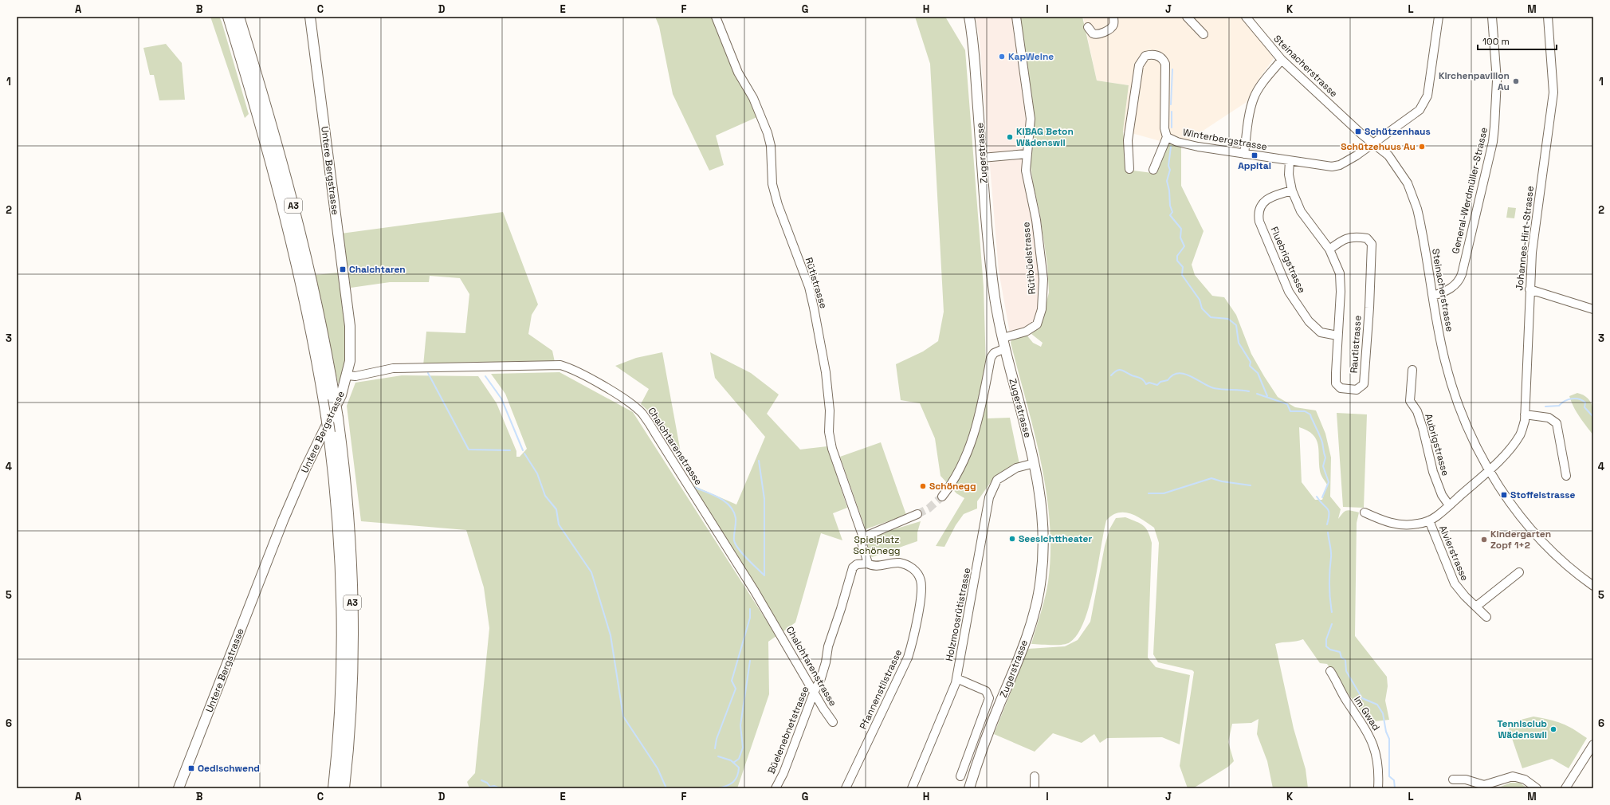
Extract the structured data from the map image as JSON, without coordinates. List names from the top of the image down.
{
  "streets": {
    "highway": ["A3"],
    "main road": ["Zugerstrasse", "Untere Bergstrasse"],
    "street": [
      "Steinacherstrasse",
      "Winterbergstrasse",
      "General-Werdmüller-Strasse",
      "Johannes-Hirt-Strasse",
      "Rütibüelstrasse",
      "Fluebrigstrasse",
      "Rütistrasse",
      "Rautistrasse",
      "Aubrigstrasse",
      "Chalchtarenstrasse",
      "Alvierstrasse",
      "Holzmoosrütistrasse",
      "Pfannenstilstrasse",
      "Im Gwad",
      "Büelenebnetstrasse"
    ]
  },
  "crossings": [
    ["Steinacherstrasse", "Winterbergstrasse"],
    ["Steinacherstrasse", "General-Werdmüller-Strasse"],
    ["Steinacherstrasse", "Johannes-Hirt-Strasse"],
    ["Zugerstrasse", "Rütibüelstrasse"],
    ["Zugerstrasse", "Holzmoosrütistrasse"],
    ["Untere Bergstrasse", "Chalchtarenstrasse"],
    ["Fluebrigstrasse", "Rautistrasse"],
    ["Rütistrasse", "Pfannenstilstrasse"],
    ["Rütistrasse", "Büelenebnetstrasse"],
    ["Chalchtarenstrasse", "Büelenebnetstrasse"],
    ["Pfannenstilstrasse", "Büelenebnetstrasse"]
  ],
  "parks": ["Spielplatz Schönegg"],
  "places": {
    "other": [
      "KapWeine",
      "Kirchenpavillon Au",
      "KIBAG Beton Wädenswil",
      "Schützehuus Au",
      "Schönegg",
      "Seesichttheater",
      "Kindergarten Zopf 1+2",
      "Tennisclub Wädenswil"
    ],
    "transit": [
      "Schützenhaus",
      "Appital",
      "Chalchtaren",
      "Stoffelstrasse",
      "Oedischwend"
    ]
  },
  "scale_bar": "100 m",
  "grid": {
    "columns": [
      "A",
      "B",
      "C",
      "D",
      "E",
      "F",
      "G",
      "H",
      "I",
      "J",
      "K",
      "L",
      "M"
    ],
    "rows": [
      "1",
      "2",
      "3",
      "4",
      "5",
      "6"
    ]
  }
}
